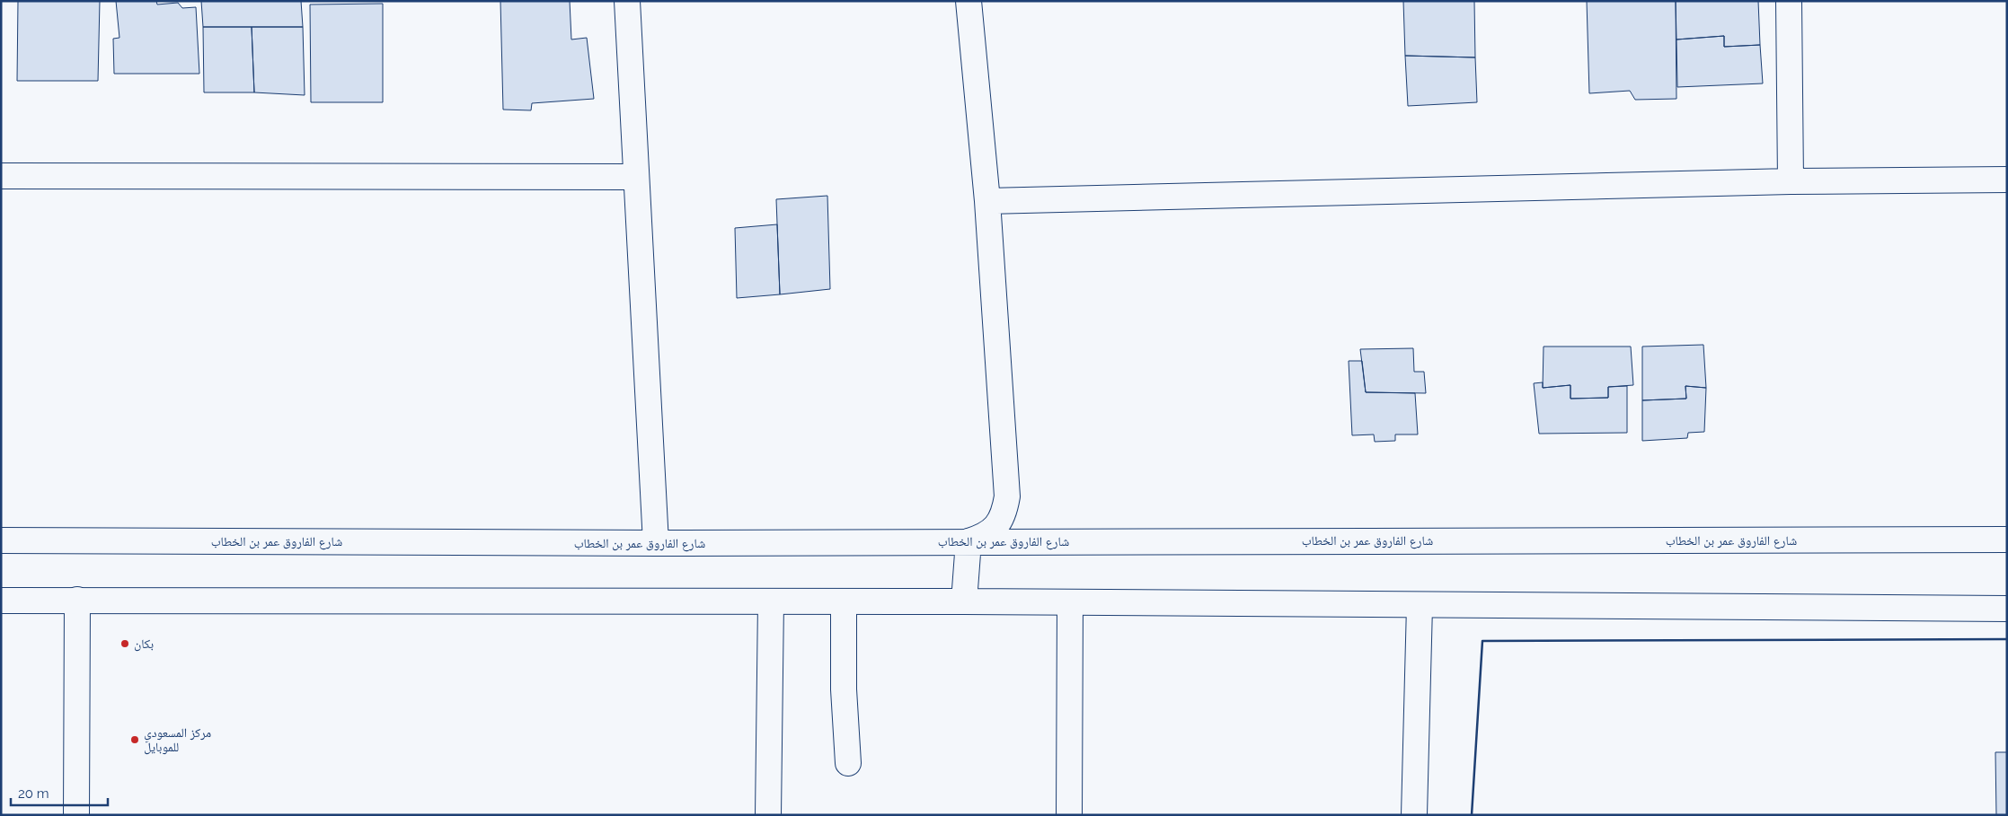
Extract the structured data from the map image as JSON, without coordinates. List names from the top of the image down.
{
  "streets": {
    "main road": ["شارع الفاروق عمر بن الخطاب"]
  },
  "places": ["بكان", "مركز المسعودي للموبايل"],
  "scale_bar": "20 m"
}
